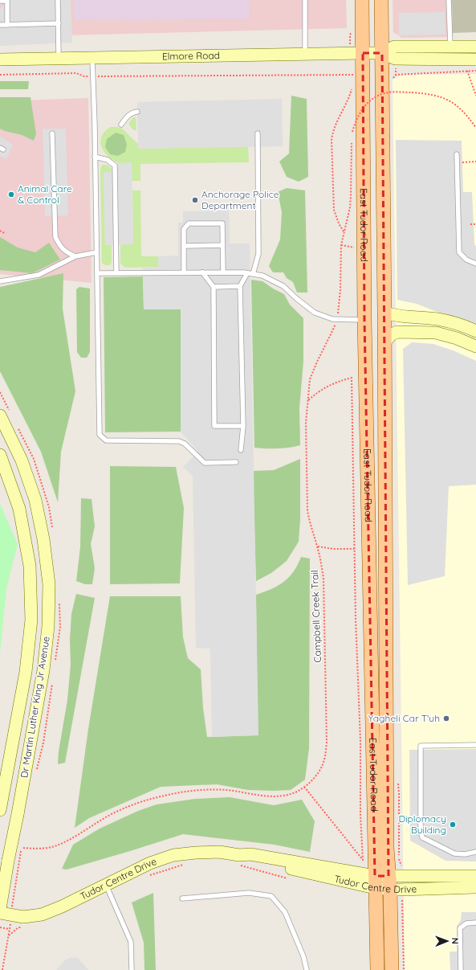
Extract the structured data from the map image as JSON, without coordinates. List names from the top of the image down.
{
  "streets": {
    "main road": ["East Tudor Road"],
    "street": ["Elmore Road", "Dr Martin Luther King Jr Avenue", "Tudor Centre Drive"],
    "path": ["Campbell Creek Trail"]
  },
  "crossings": [
    ["Elmore Road", "East Tudor Road"],
    ["East Tudor Road", "Tudor Centre Drive"]
  ],
  "places": [
    "Animal Care & Control",
    "Anchorage Police Department",
    "Yagheli Car T’uh",
    "Diplomacy Building"
  ],
  "north": "right"
}
